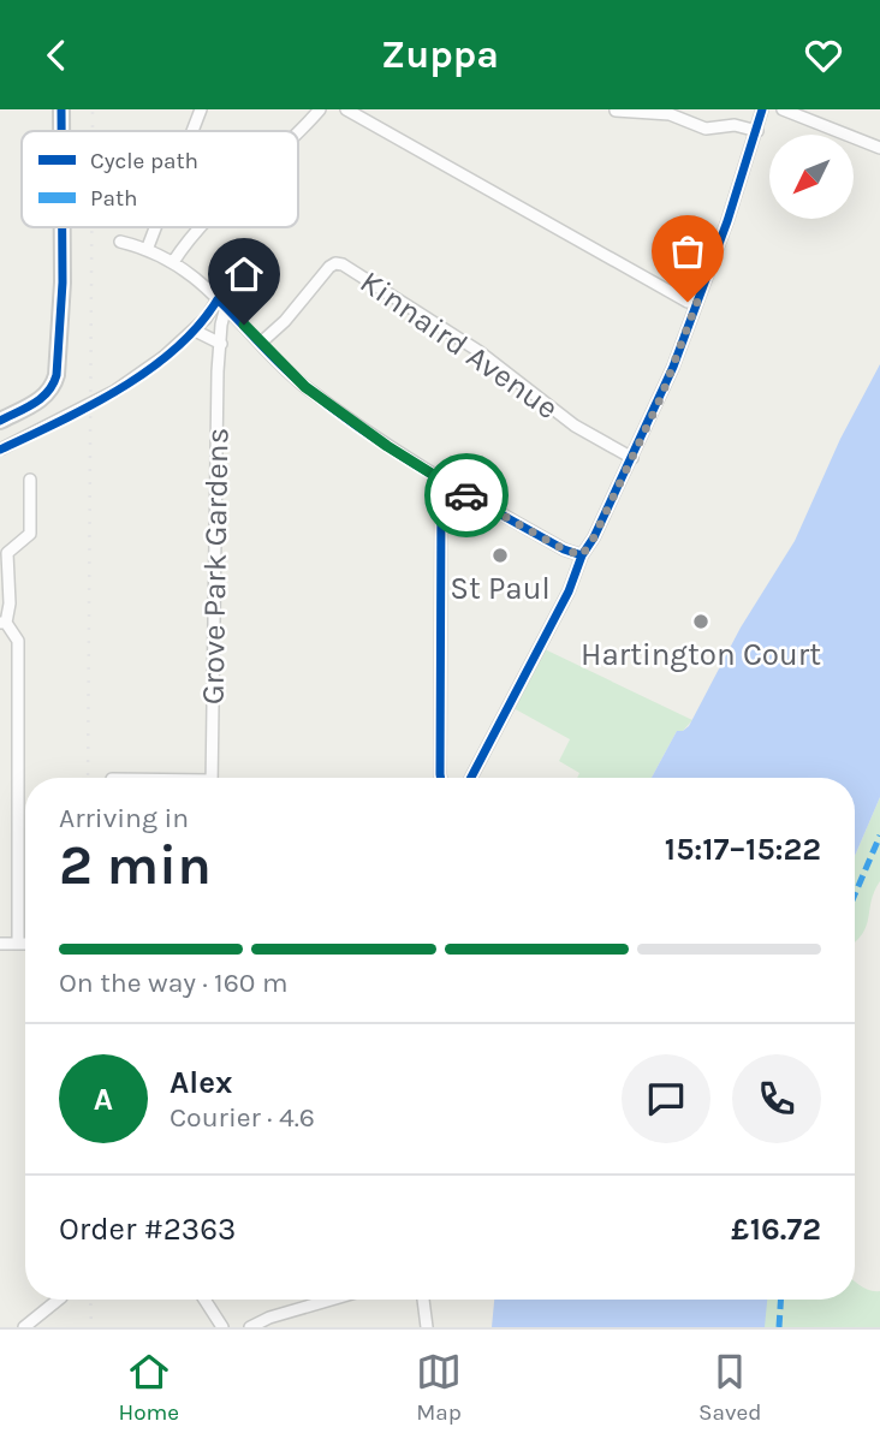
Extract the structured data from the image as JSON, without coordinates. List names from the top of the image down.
{
  "streets": {
    "street": ["Kinnaird Avenue", "Grove Park Gardens"]
  },
  "places": ["St Paul", "Hartington Court"],
  "legend": ["Cycle path", "Path"],
  "north": "bottom left",
  "page": {
    "header": "Zuppa",
    "heading": ["2 min", "Arriving in", "15:17–15:22"],
    "panel": [
      "Alex",
      "Courier · 4.6",
      "Order #2363",
      "£16.72"
    ],
    "bar": "On the way · 160 m",
    "round": "A",
    "tabs": ["Home", "Map", "Saved"]
  }
}
